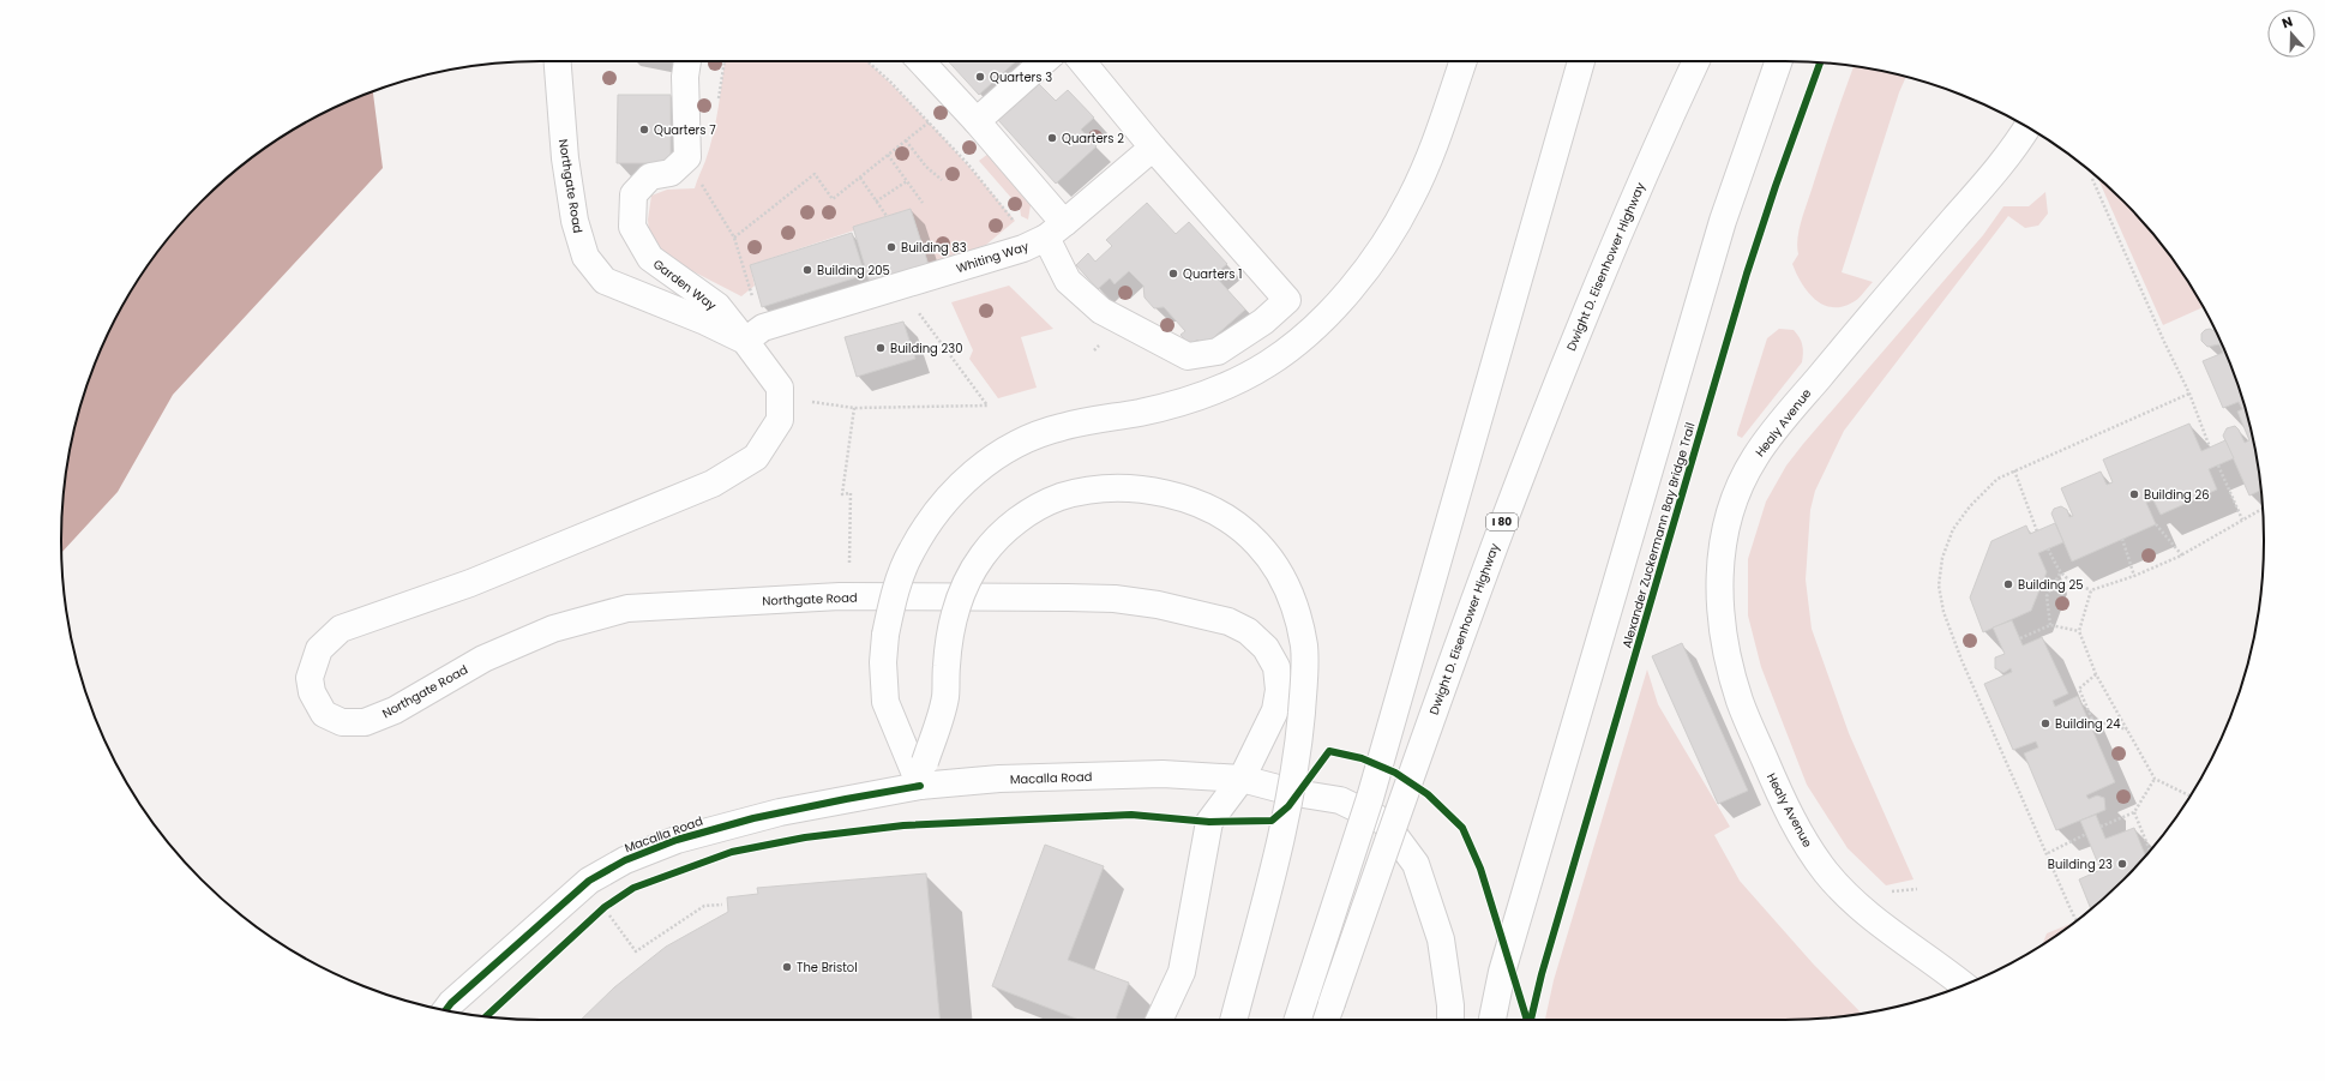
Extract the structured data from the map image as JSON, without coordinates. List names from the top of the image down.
{
  "streets": {
    "main road": [
      "Northgate Road",
      "Whiting Way",
      "Dwight D. Eisenhower Highway",
      "Garden Way",
      "Healy Avenue",
      "I 80",
      "Macalla Road"
    ],
    "cycle path": ["Alexander Zuckermann Bay Bridge Trail"]
  },
  "crossings": [
    ["Northgate Road", "Whiting Way"],
    ["Northgate Road", "Garden Way"],
    ["Northgate Road", "Macalla Road"],
    ["Whiting Way", "Garden Way"]
  ],
  "places": [
    "Quarters 3",
    "Quarters 7",
    "Quarters 2",
    "Building 83",
    "Building 205",
    "Quarters 1",
    "Building 230",
    "Building 26",
    "Building 25",
    "Building 24",
    "Building 23",
    "The Bristol"
  ],
  "north": "top"
}
